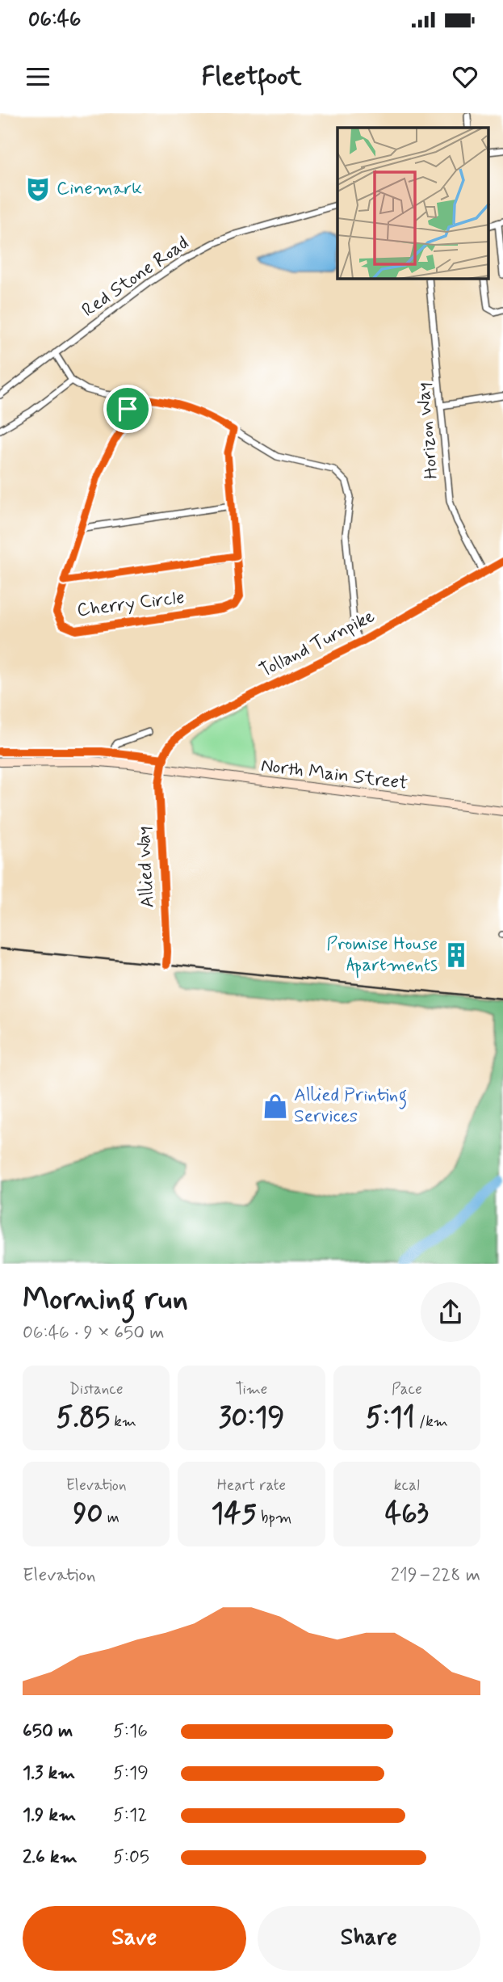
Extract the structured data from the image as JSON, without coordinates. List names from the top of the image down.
{
  "streets": {
    "main road": ["North Main Street"],
    "street": [
      "Red Stone Road",
      "Horizon Way",
      "Cherry Circle",
      "Tolland Turnpike",
      "Allied Way"
    ]
  },
  "crossings": [
    ["Horizon Way", "Tolland Turnpike"],
    ["Tolland Turnpike", "North Main Street"],
    ["Tolland Turnpike", "Allied Way"],
    ["North Main Street", "Allied Way"]
  ],
  "places": {
    "theatre": ["Cinemark"],
    "building": ["Promise House Apartments"],
    "shop": ["Allied Printing Services"]
  },
  "page": {
    "status": "06:46",
    "header": "Fleetfoot",
    "heading": ["Morning run", "06:46 · 9 × 650 m"],
    "stats": [
      ["Distance", "5.85 km"],
      ["Time", "30:19"],
      ["Pace", "5:11 /km"],
      ["Elevation", "90 m"],
      ["Heart rate", "145 bpm"],
      ["kcal", "463"]
    ],
    "chart": ["Elevation", "219–228 m"],
    "list": [
      {
        "name": "650 m",
        "note": "5:16"
      },
      {
        "name": "1.3 km",
        "note": "5:19"
      },
      {
        "name": "1.9 km",
        "note": "5:12"
      },
      {
        "name": "2.6 km",
        "note": "5:05"
      }
    ],
    "buttons": ["Save", "Share"]
  }
}
